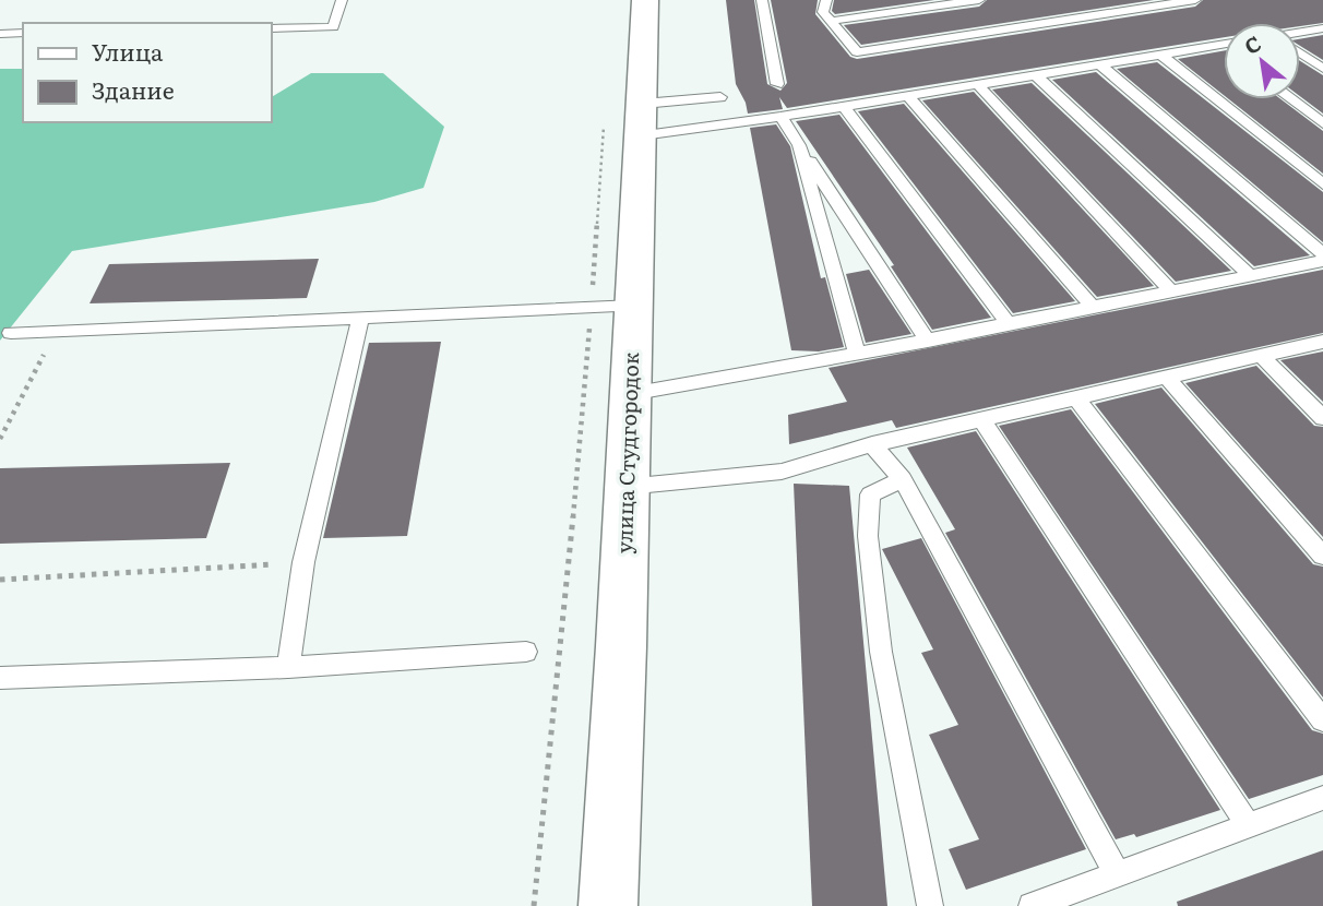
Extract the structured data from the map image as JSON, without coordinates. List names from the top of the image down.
{
  "streets": {
    "street": ["улица Студгородок"]
  },
  "legend": ["Улица", "Здание"],
  "north": "top left"
}
